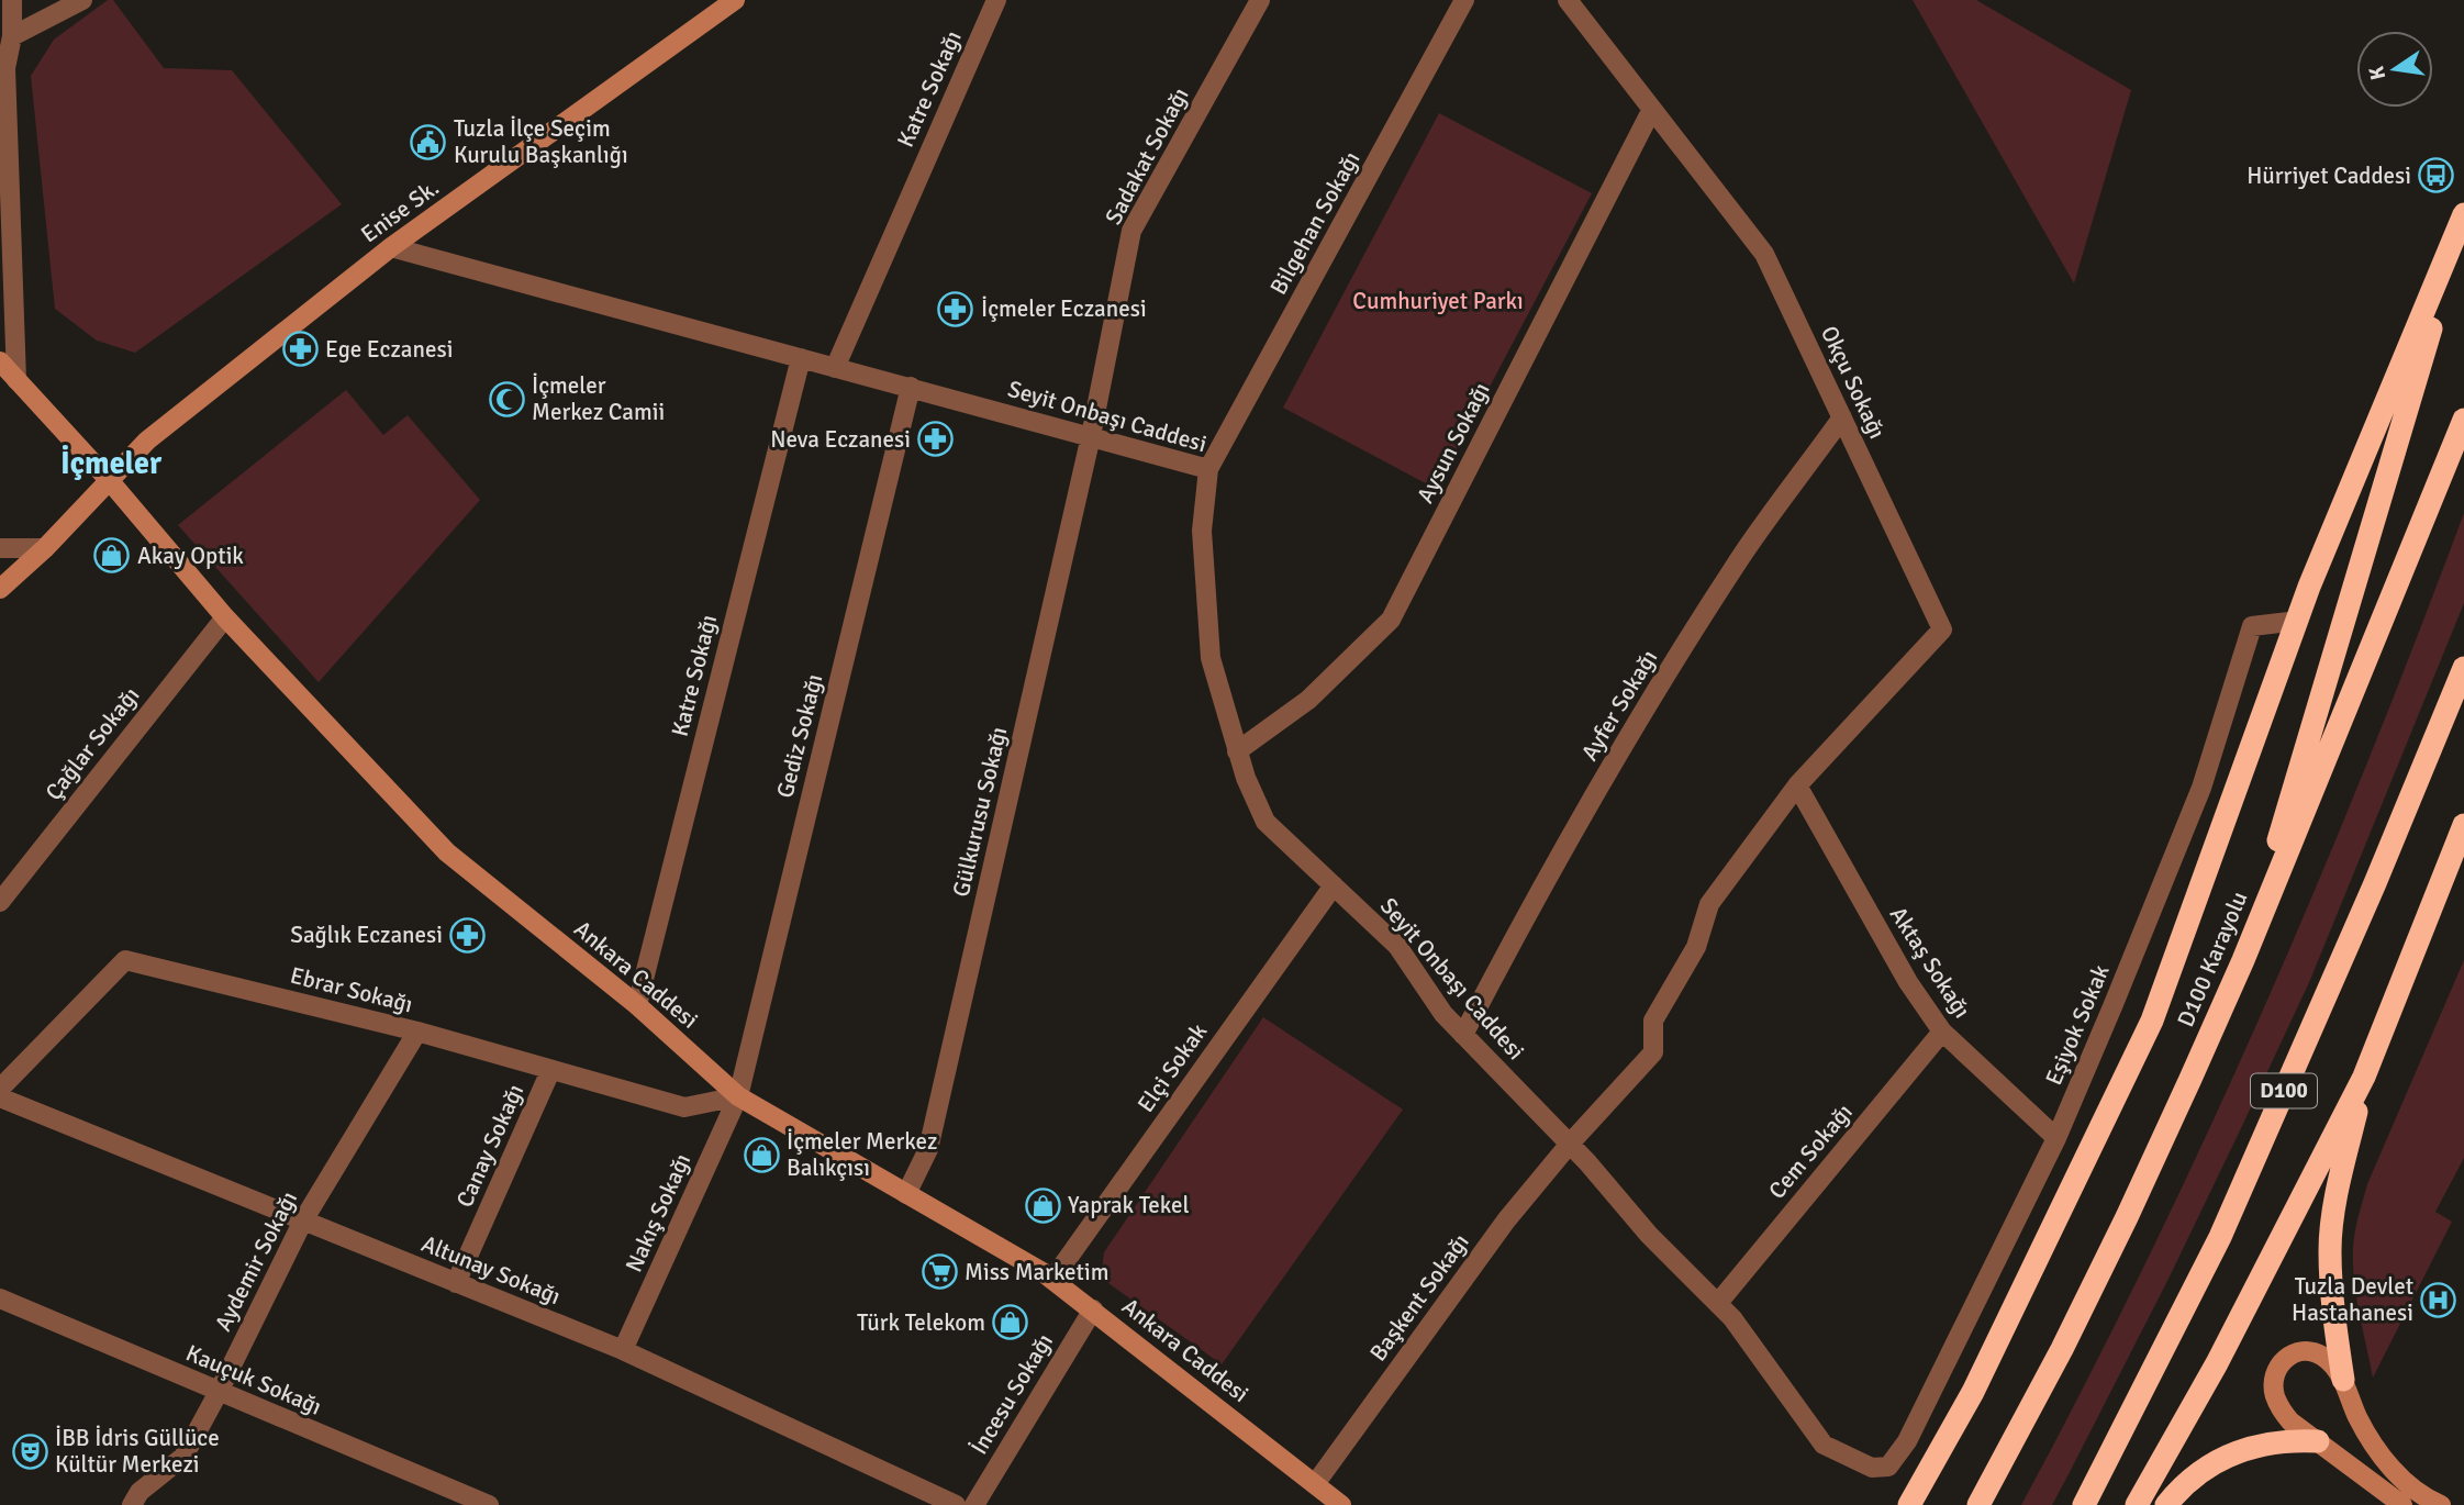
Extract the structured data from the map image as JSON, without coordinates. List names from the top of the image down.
{
  "streets": {
    "highway": ["D100 Karayolu", "D100"],
    "street": [
      "Katre Sokağı",
      "Sadakat Sokağı",
      "Enise Sk.",
      "Bilgehan Sokağı",
      "Okçu Sokağı",
      "Seyit Onbaşı Caddesi",
      "Aysun Sokağı",
      "Ayfer Sokağı",
      "Gediz Sokağı",
      "Çağlar Sokağı",
      "Gülkurusu Sokağı",
      "Aktaş Sokağı",
      "Ankara Caddesi",
      "Ebrar Sokağı",
      "Eşiyok Sokak",
      "Elçi Sokak",
      "Canay Sokağı",
      "Cem Sokağı",
      "Nakış Sokağı",
      "Aydemir Sokağı",
      "Altunay Sokağı",
      "Başkent Sokağı",
      "Kauçuk Sokağı",
      "İncesu Sokağı"
    ]
  },
  "crossings": [
    ["Katre Sokağı", "Seyit Onbaşı Caddesi"],
    ["Katre Sokağı", "Ankara Caddesi"],
    ["Sadakat Sokağı", "Seyit Onbaşı Caddesi"],
    ["Sadakat Sokağı", "Gülkurusu Sokağı"],
    ["Enise Sk.", "Seyit Onbaşı Caddesi"],
    ["Enise Sk.", "Ankara Caddesi"],
    ["Bilgehan Sokağı", "Seyit Onbaşı Caddesi"],
    ["Okçu Sokağı", "Aysun Sokağı"],
    ["Okçu Sokağı", "Ayfer Sokağı"],
    ["Okçu Sokağı", "Aktaş Sokağı"],
    ["Okçu Sokağı", "Başkent Sokağı"],
    ["Seyit Onbaşı Caddesi", "Aysun Sokağı"],
    ["Seyit Onbaşı Caddesi", "Ayfer Sokağı"],
    ["Seyit Onbaşı Caddesi", "Gediz Sokağı"],
    ["Seyit Onbaşı Caddesi", "Gülkurusu Sokağı"],
    ["Seyit Onbaşı Caddesi", "Eşiyok Sokak"],
    ["Seyit Onbaşı Caddesi", "Elçi Sokak"],
    ["Seyit Onbaşı Caddesi", "Cem Sokağı"],
    ["Seyit Onbaşı Caddesi", "Başkent Sokağı"],
    ["Gediz Sokağı", "Ankara Caddesi"],
    ["Gediz Sokağı", "Ebrar Sokağı"],
    ["Gediz Sokağı", "Nakış Sokağı"],
    ["Çağlar Sokağı", "Ankara Caddesi"],
    ["Gülkurusu Sokağı", "Ankara Caddesi"],
    ["Aktaş Sokağı", "Eşiyok Sokak"],
    ["Aktaş Sokağı", "Cem Sokağı"],
    ["Aktaş Sokağı", "Başkent Sokağı"],
    ["Ankara Caddesi", "Ebrar Sokağı"],
    ["Ankara Caddesi", "Elçi Sokak"],
    ["Ankara Caddesi", "Nakış Sokağı"],
    ["Ankara Caddesi", "Başkent Sokağı"],
    ["Ankara Caddesi", "İncesu Sokağı"],
    ["Ebrar Sokağı", "Canay Sokağı"],
    ["Ebrar Sokağı", "Nakış Sokağı"],
    ["Ebrar Sokağı", "Aydemir Sokağı"],
    ["Canay Sokağı", "Altunay Sokağı"],
    ["Nakış Sokağı", "Altunay Sokağı"],
    ["Aydemir Sokağı", "Altunay Sokağı"],
    ["Aydemir Sokağı", "Kauçuk Sokağı"]
  ],
  "districts": ["İçmeler"],
  "parks": ["Cumhuriyet Parkı"],
  "places": {
    "public building": ["Tuzla İlçe Seçim Kurulu Başkanlığı"],
    "bus stop": ["Hürriyet Caddesi"],
    "pharmacy": [
      "İçmeler Eczanesi",
      "Ege Eczanesi",
      "Neva Eczanesi",
      "Sağlık Eczanesi"
    ],
    "mosque": ["İçmeler Merkez Camii"],
    "shop": [
      "Akay Optik",
      "İçmeler Merkez Balıkçısı",
      "Yaprak Tekel",
      "Türk Telekom"
    ],
    "supermarket": ["Miss Marketim"],
    "hospital": ["Tuzla Devlet Hastahanesi"],
    "theatre": ["İBB İdris Güllüce Kültür Merkezi"]
  },
  "north": "left"
}
